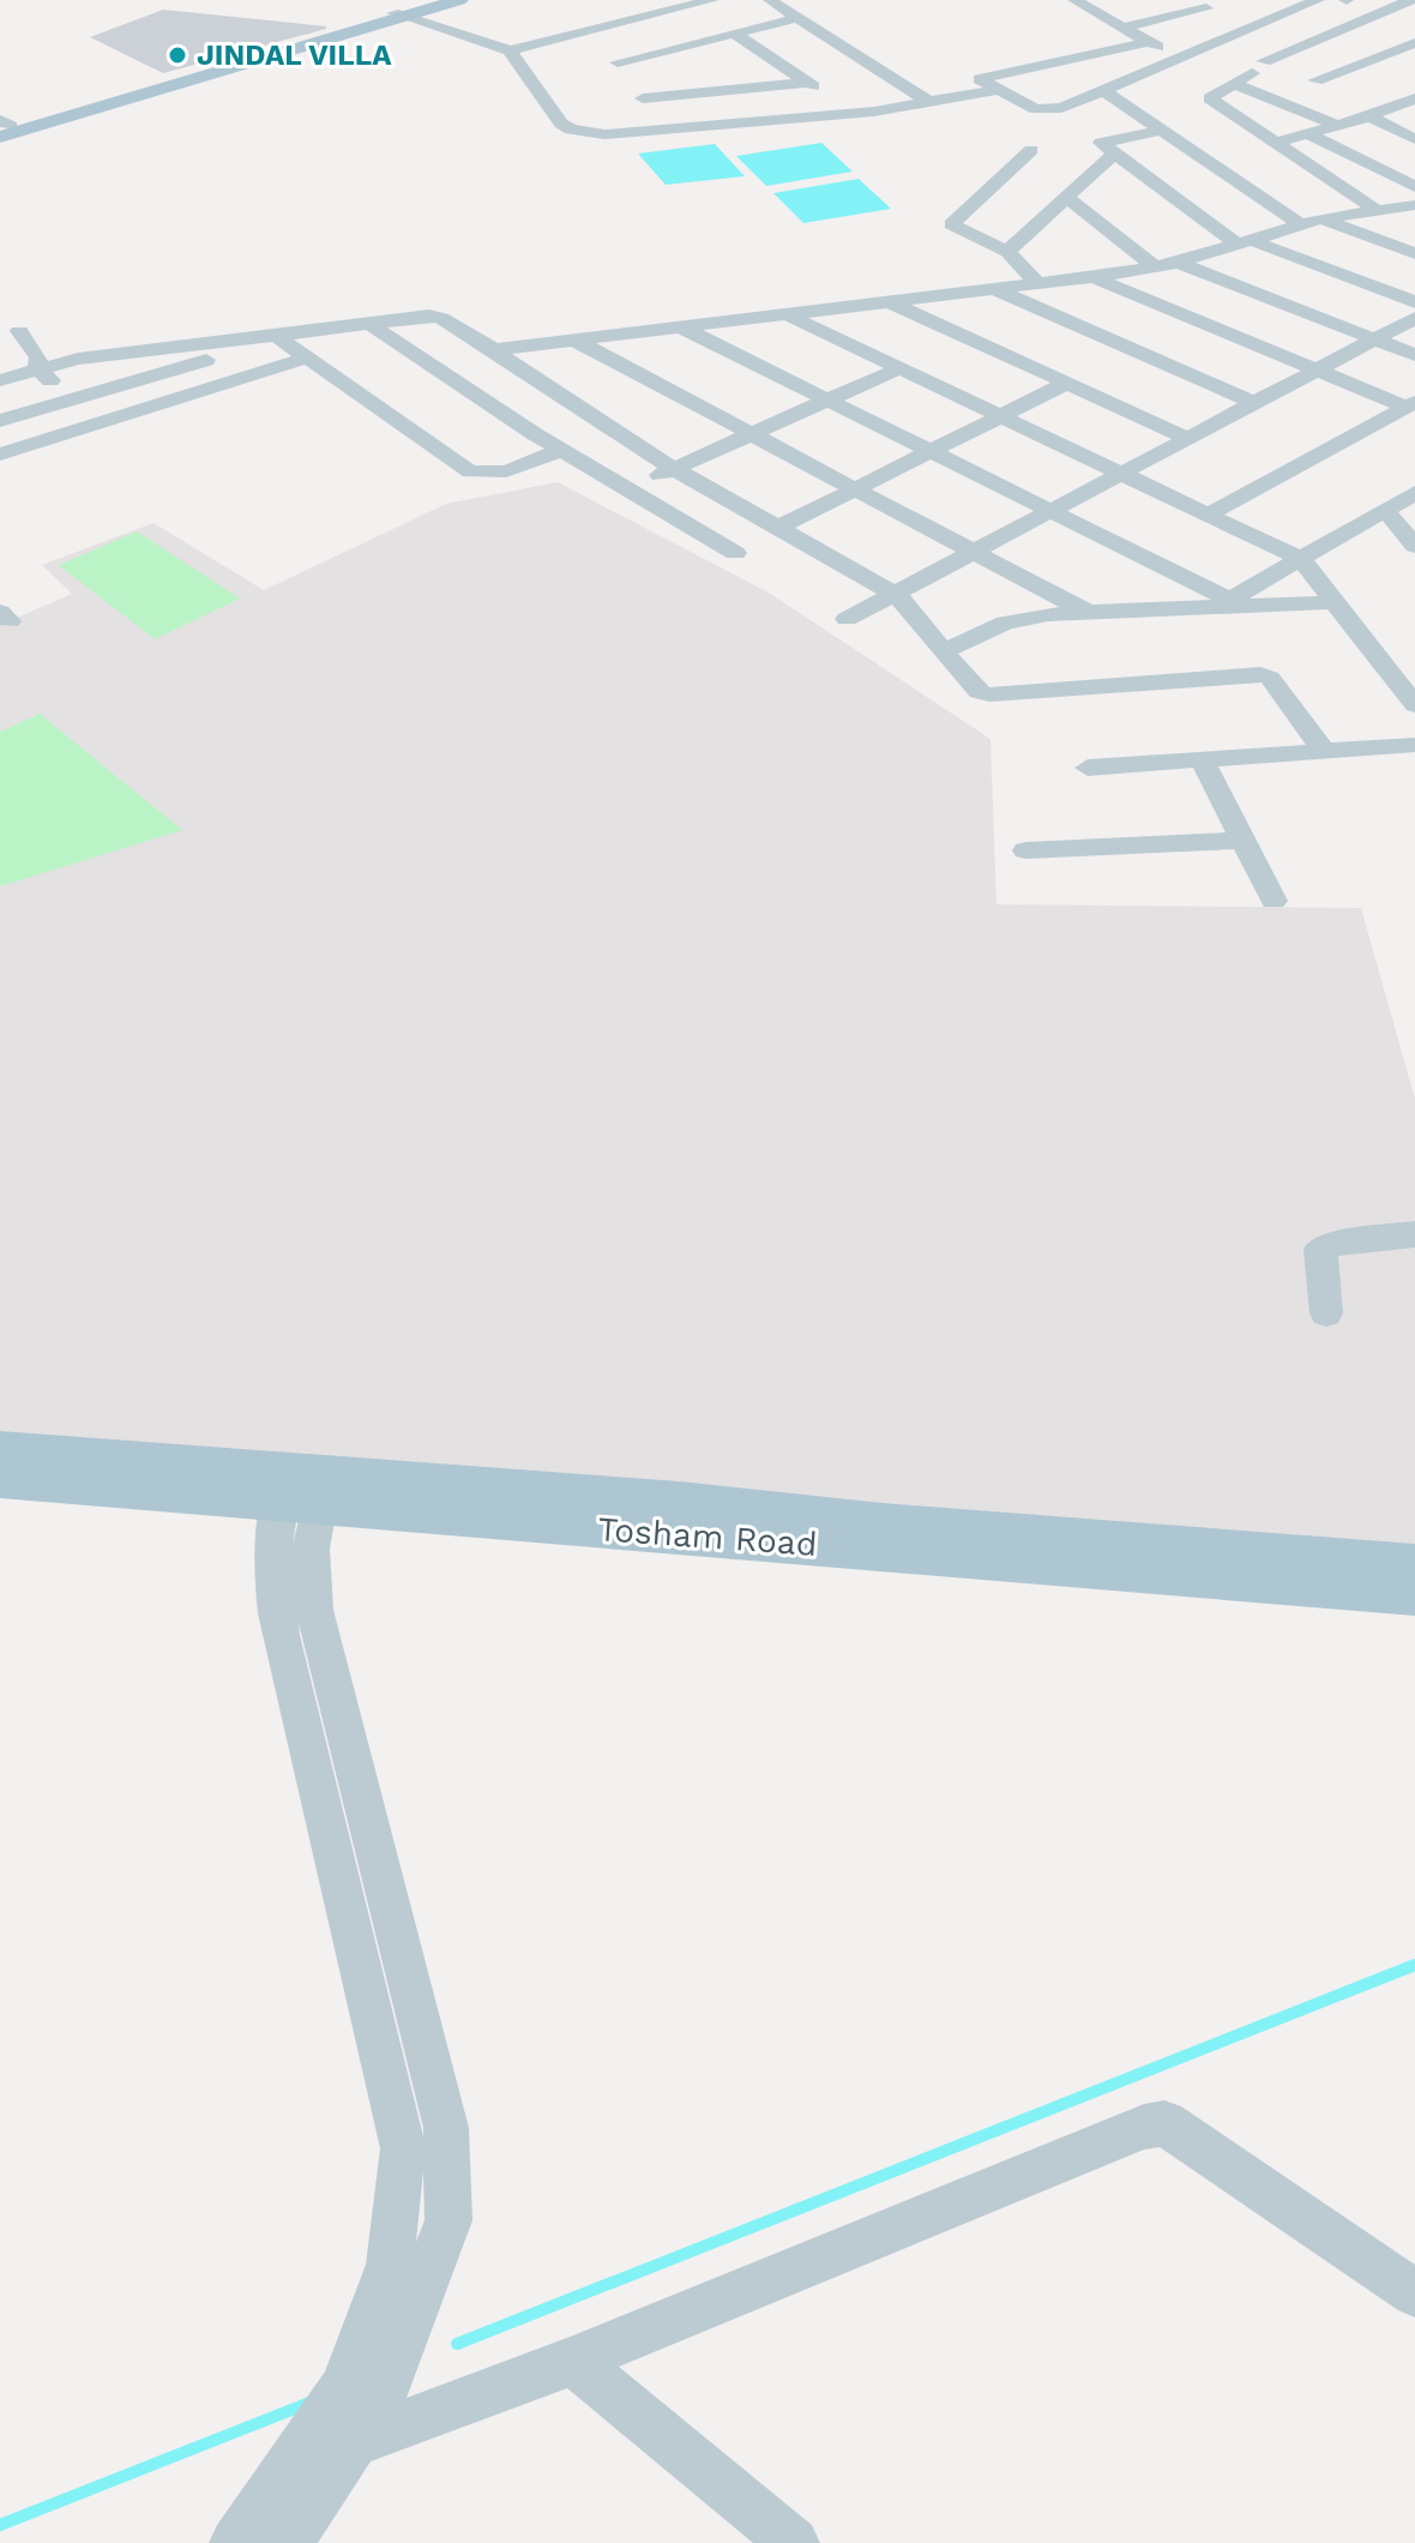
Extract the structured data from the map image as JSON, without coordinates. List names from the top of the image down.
{
  "streets": {
    "main road": ["Tosham Road"]
  },
  "places": ["JINDAL VILLA"]
}
